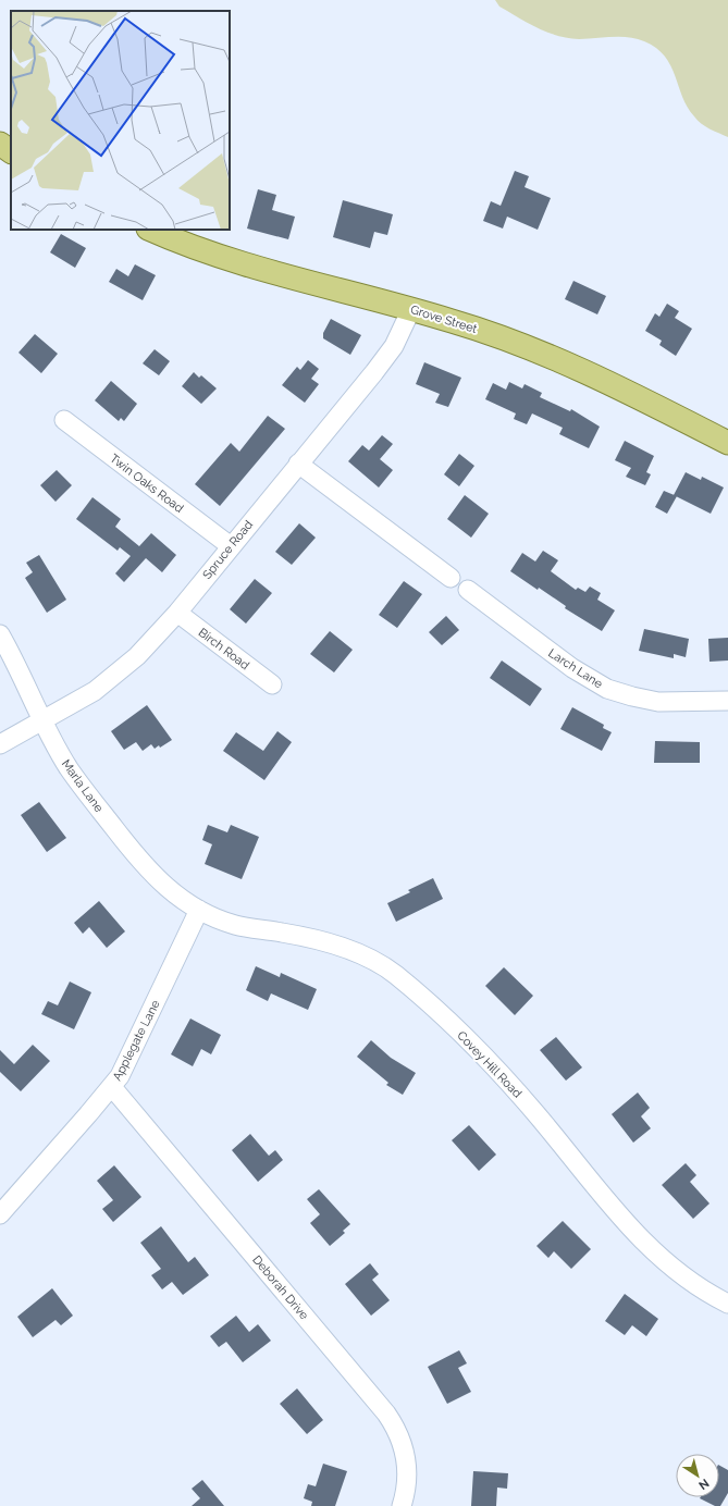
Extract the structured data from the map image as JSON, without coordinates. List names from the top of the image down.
{
  "streets": {
    "main road": ["Grove Street"],
    "street": [
      "Twin Oaks Road",
      "Spruce Road",
      "Birch Road",
      "Larch Lane",
      "Marla Lane",
      "Applegate Lane",
      "Covey Hill Road",
      "Deborah Drive"
    ]
  },
  "crossings": [
    ["Grove Street", "Spruce Road"],
    ["Twin Oaks Road", "Spruce Road"],
    ["Spruce Road", "Birch Road"],
    ["Spruce Road", "Marla Lane"],
    ["Marla Lane", "Applegate Lane"],
    ["Marla Lane", "Covey Hill Road"],
    ["Applegate Lane", "Covey Hill Road"],
    ["Applegate Lane", "Deborah Drive"]
  ],
  "north": "bottom right"
}
